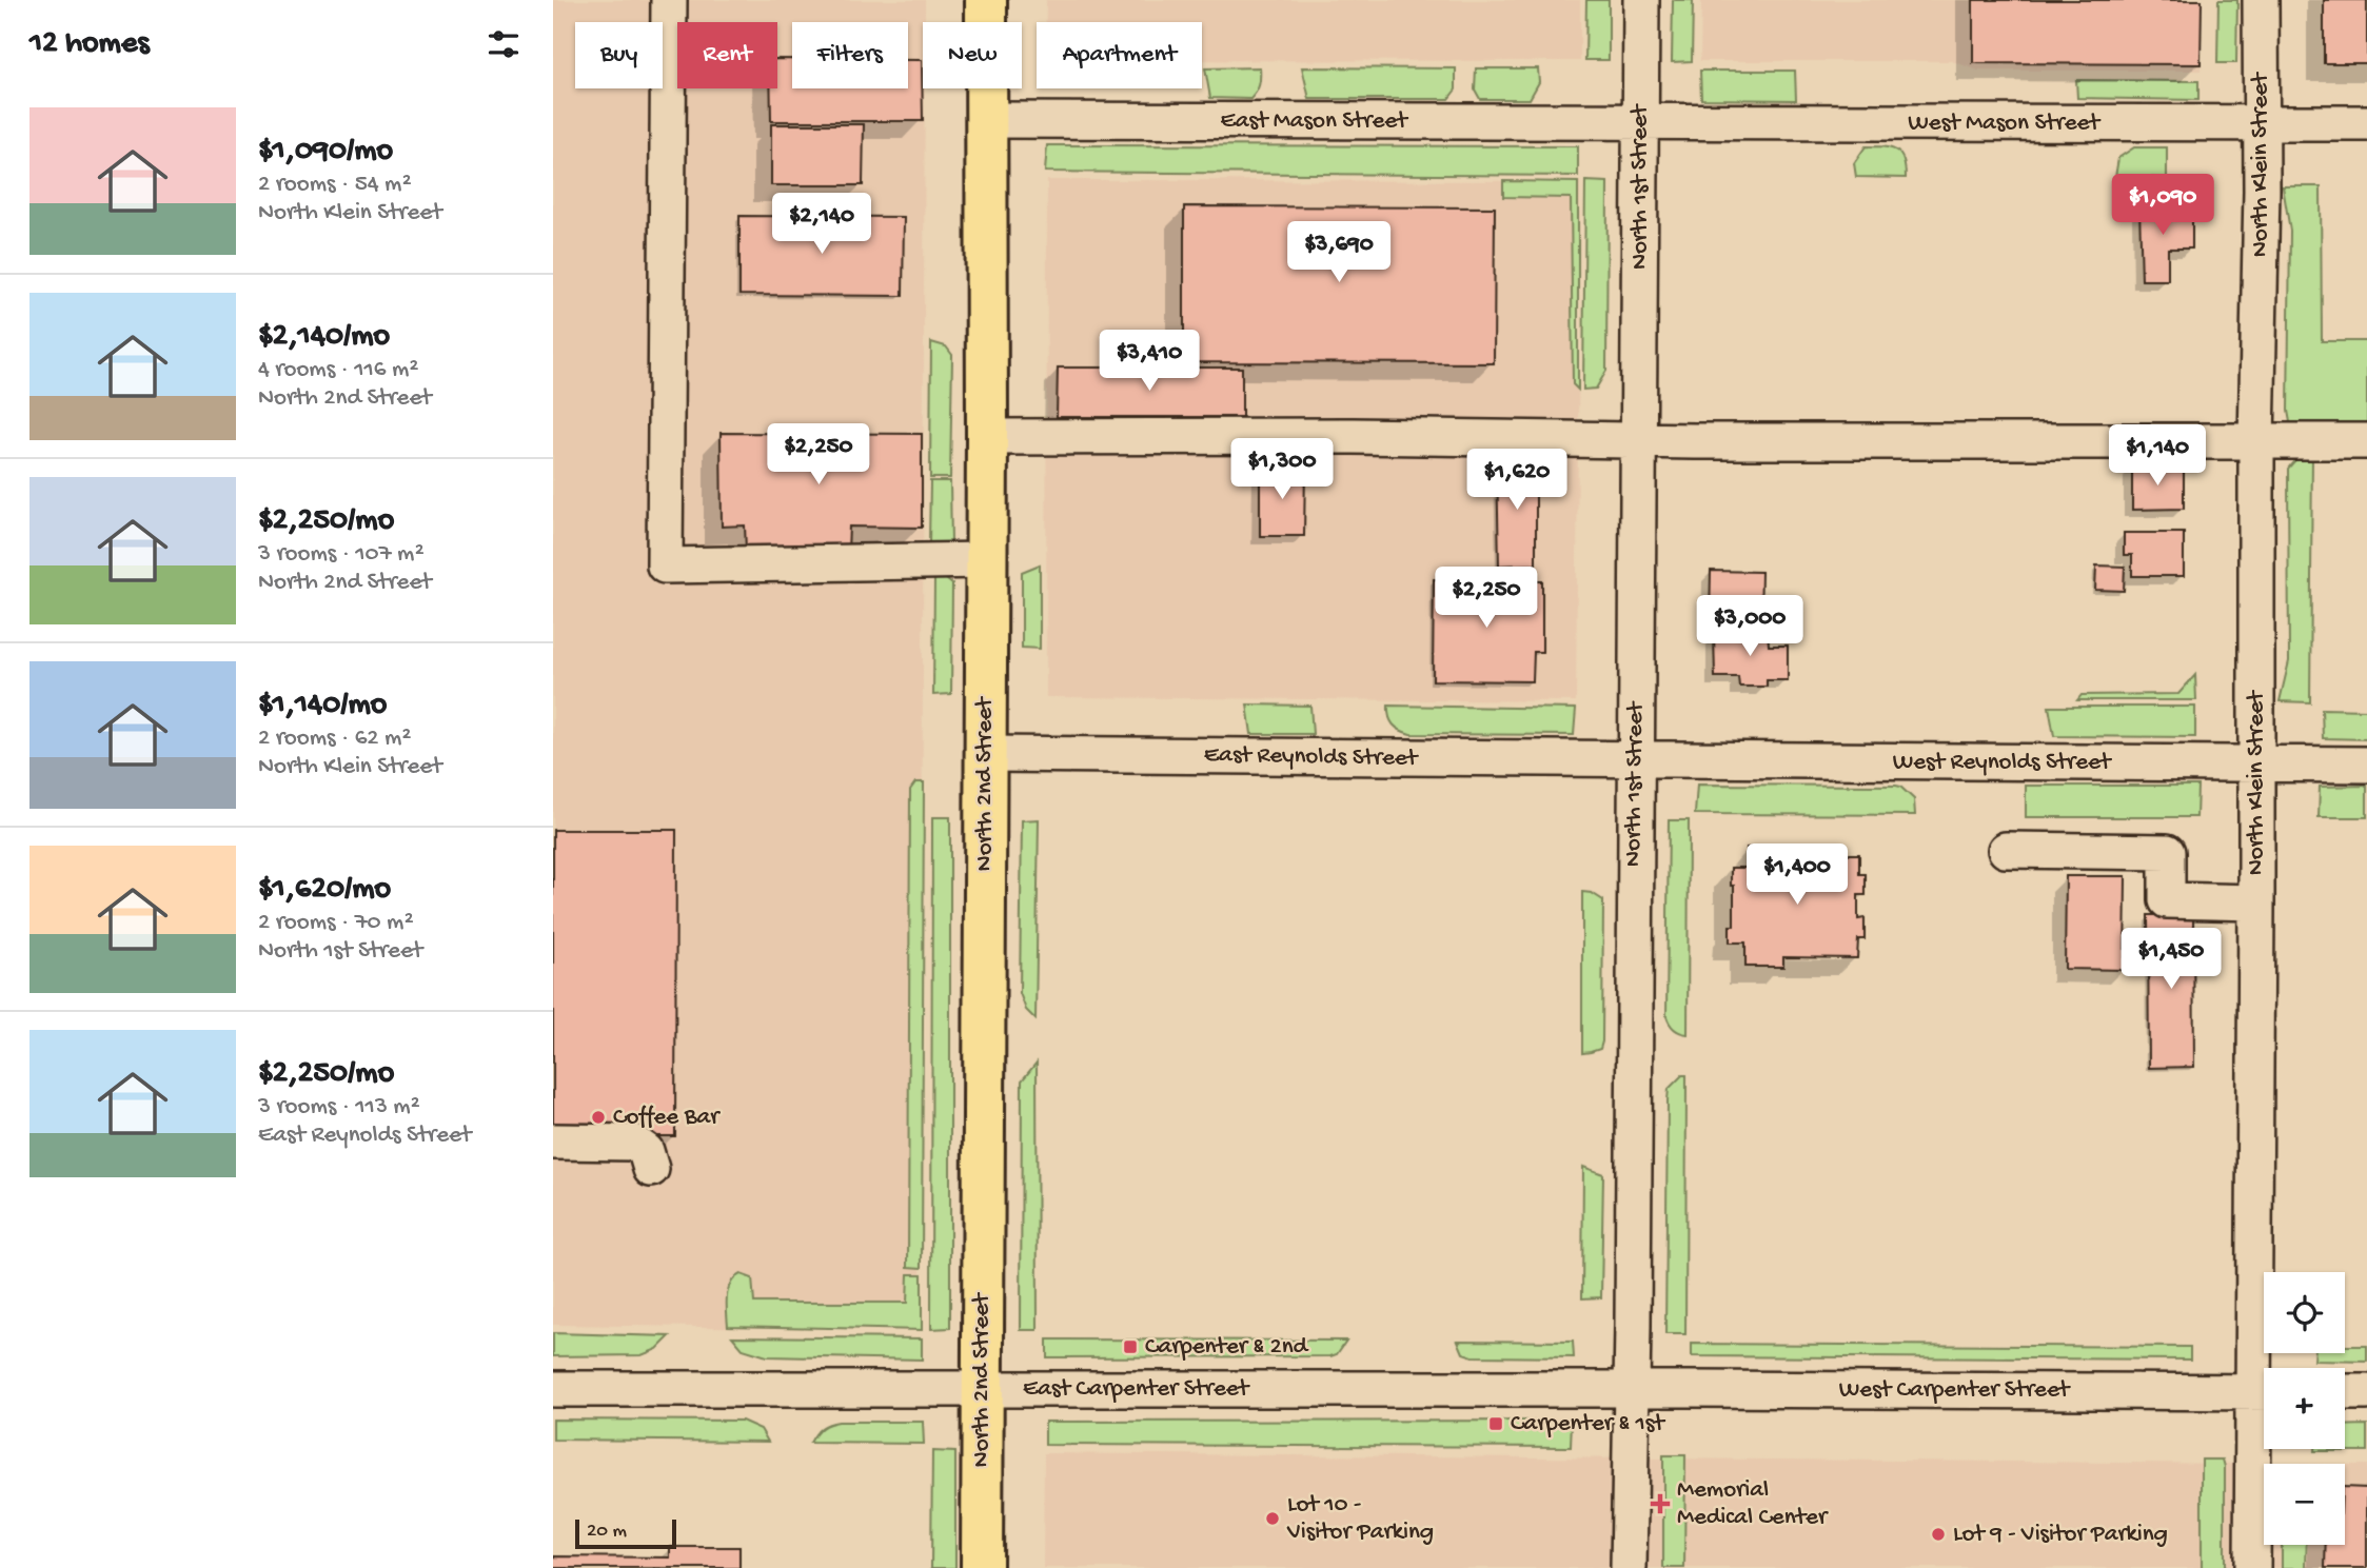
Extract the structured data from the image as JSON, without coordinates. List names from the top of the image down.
{
  "streets": {
    "main road": ["North 2nd Street"],
    "street": [
      "East Mason Street",
      "West Mason Street",
      "North Klein Street",
      "North 1st Street",
      "East Reynolds Street",
      "West Reynolds Street",
      "East Carpenter Street",
      "West Carpenter Street"
    ]
  },
  "crossings": [
    ["East Mason Street", "West Mason Street"],
    ["East Mason Street", "North 1st Street"],
    ["East Mason Street", "North 2nd Street"],
    ["West Mason Street", "North Klein Street"],
    ["West Mason Street", "North 1st Street"],
    ["North Klein Street", "West Reynolds Street"],
    ["North 1st Street", "East Reynolds Street"],
    ["North 1st Street", "West Reynolds Street"],
    ["North 1st Street", "East Carpenter Street"],
    ["North 1st Street", "West Carpenter Street"],
    ["East Reynolds Street", "West Reynolds Street"],
    ["East Reynolds Street", "North 2nd Street"],
    ["North 2nd Street", "East Carpenter Street"],
    ["East Carpenter Street", "West Carpenter Street"]
  ],
  "places": {
    "other": ["Coffee Bar", "Lot 10 - Visitor Parking", "Lot 9 - Visitor Parking"],
    "transit": ["Carpenter & 2nd", "Carpenter & 1st"],
    "health": ["Memorial Medical Center"]
  },
  "scale_bar": "20 m",
  "page": {
    "heading": "12 homes",
    "chip": [
      "Buy",
      "Rent",
      "Filters",
      "New",
      "Apartment"
    ],
    "list": [
      {
        "name": "$1,090/mo",
        "note": "2 rooms · 54 m² · North Klein Street"
      },
      {
        "name": "$2,140/mo",
        "note": "4 rooms · 116 m² · North 2nd Street"
      },
      {
        "name": "$2,250/mo",
        "note": "3 rooms · 107 m² · North 2nd Street"
      },
      {
        "name": "$1,140/mo",
        "note": "2 rooms · 62 m² · North Klein Street"
      },
      {
        "name": "$1,620/mo",
        "note": "2 rooms · 70 m² · North 1st Street"
      },
      {
        "name": "$2,250/mo",
        "note": "3 rooms · 113 m² · East Reynolds Street"
      }
    ],
    "price": [
      "$1,090",
      "$2,140",
      "$3,690",
      "$3,410",
      "$2,250",
      "$1,140",
      "$1,300",
      "$1,620",
      "$2,250",
      "$3,000",
      "$1,400",
      "$1,450"
    ],
    "map_buttons": ["+", "−"],
    "scale": "20 m"
  }
}
